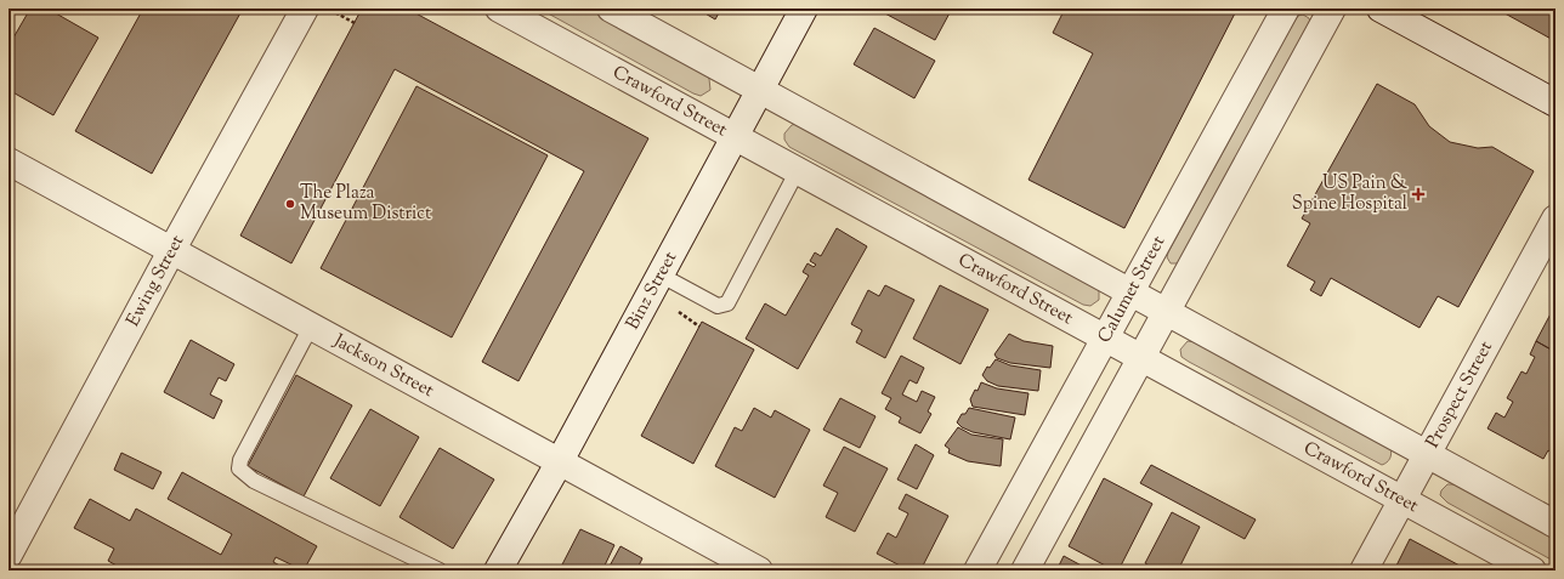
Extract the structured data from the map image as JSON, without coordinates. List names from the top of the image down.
{
  "streets": {
    "street": [
      "Crawford Street",
      "Ewing Street",
      "Calumet Street",
      "Binz Street",
      "Jackson Street",
      "Prospect Street"
    ]
  },
  "crossings": [
    ["Crawford Street", "Calumet Street"],
    ["Crawford Street", "Binz Street"],
    ["Crawford Street", "Prospect Street"],
    ["Ewing Street", "Jackson Street"],
    ["Binz Street", "Jackson Street"]
  ],
  "places": {
    "health": ["US Pain & Spine Hospital"],
    "other": ["The Plaza Museum District"]
  }
}
